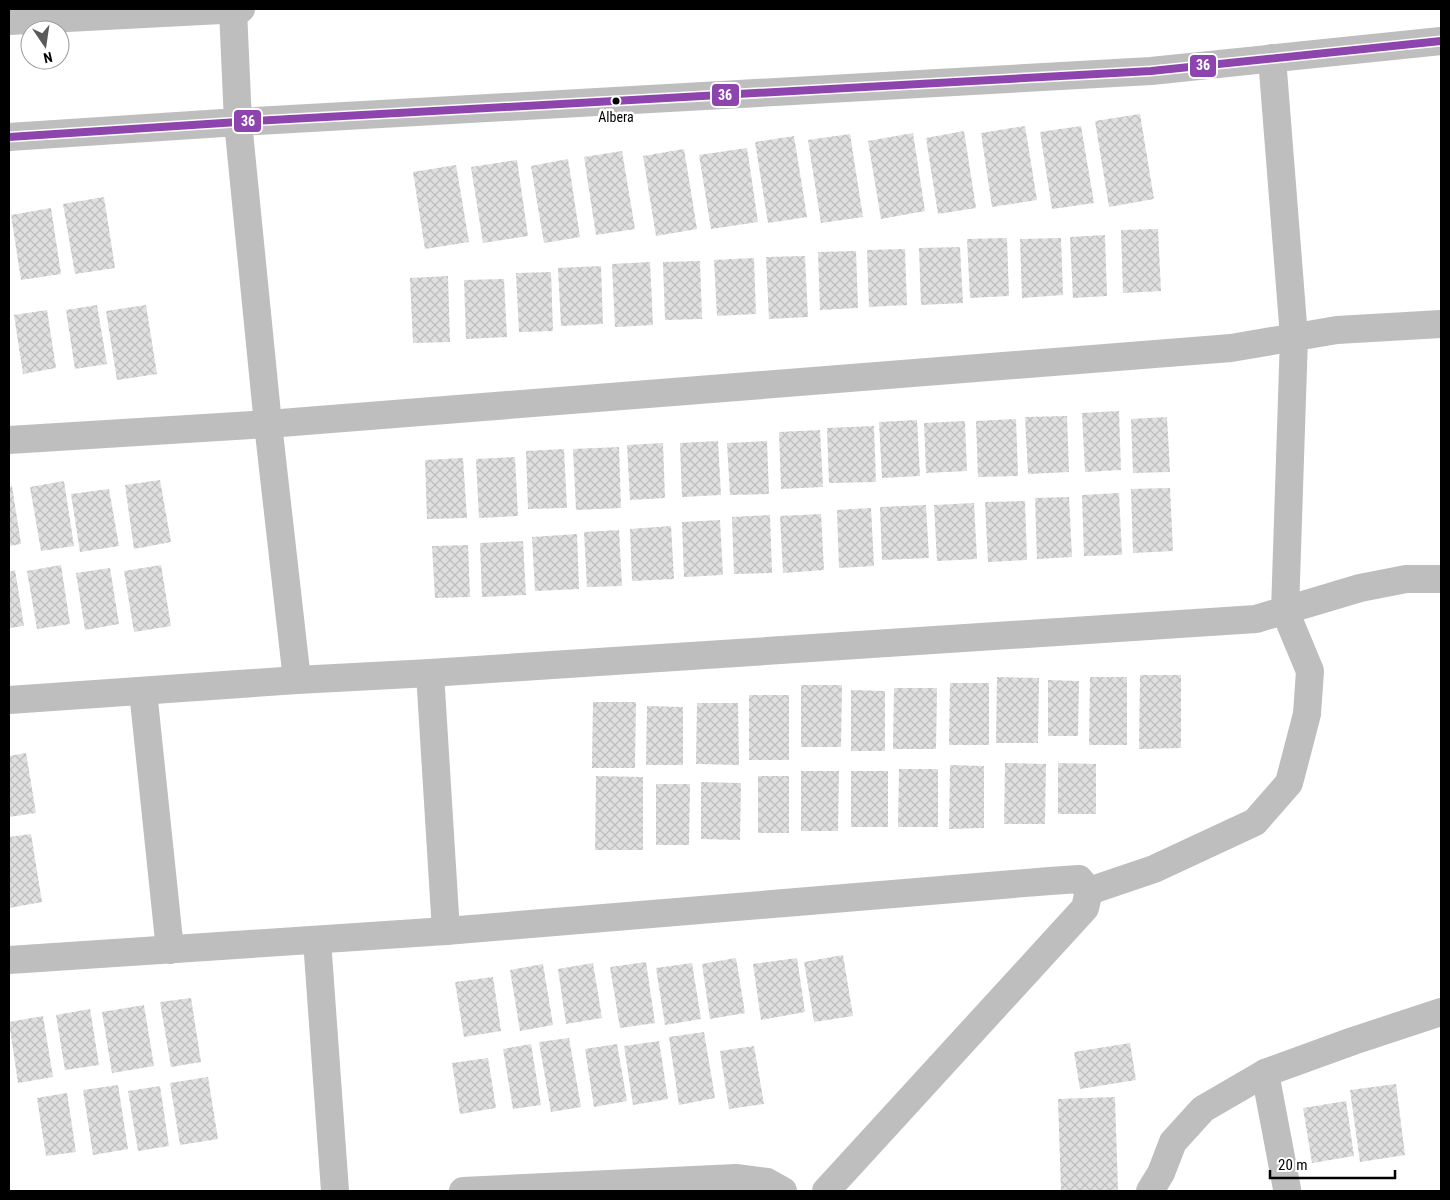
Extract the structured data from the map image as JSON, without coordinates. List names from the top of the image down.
{
  "places": ["Albera"],
  "lines": ["transit line 36"],
  "scale_bar": "20 m",
  "north": "bottom"
}
